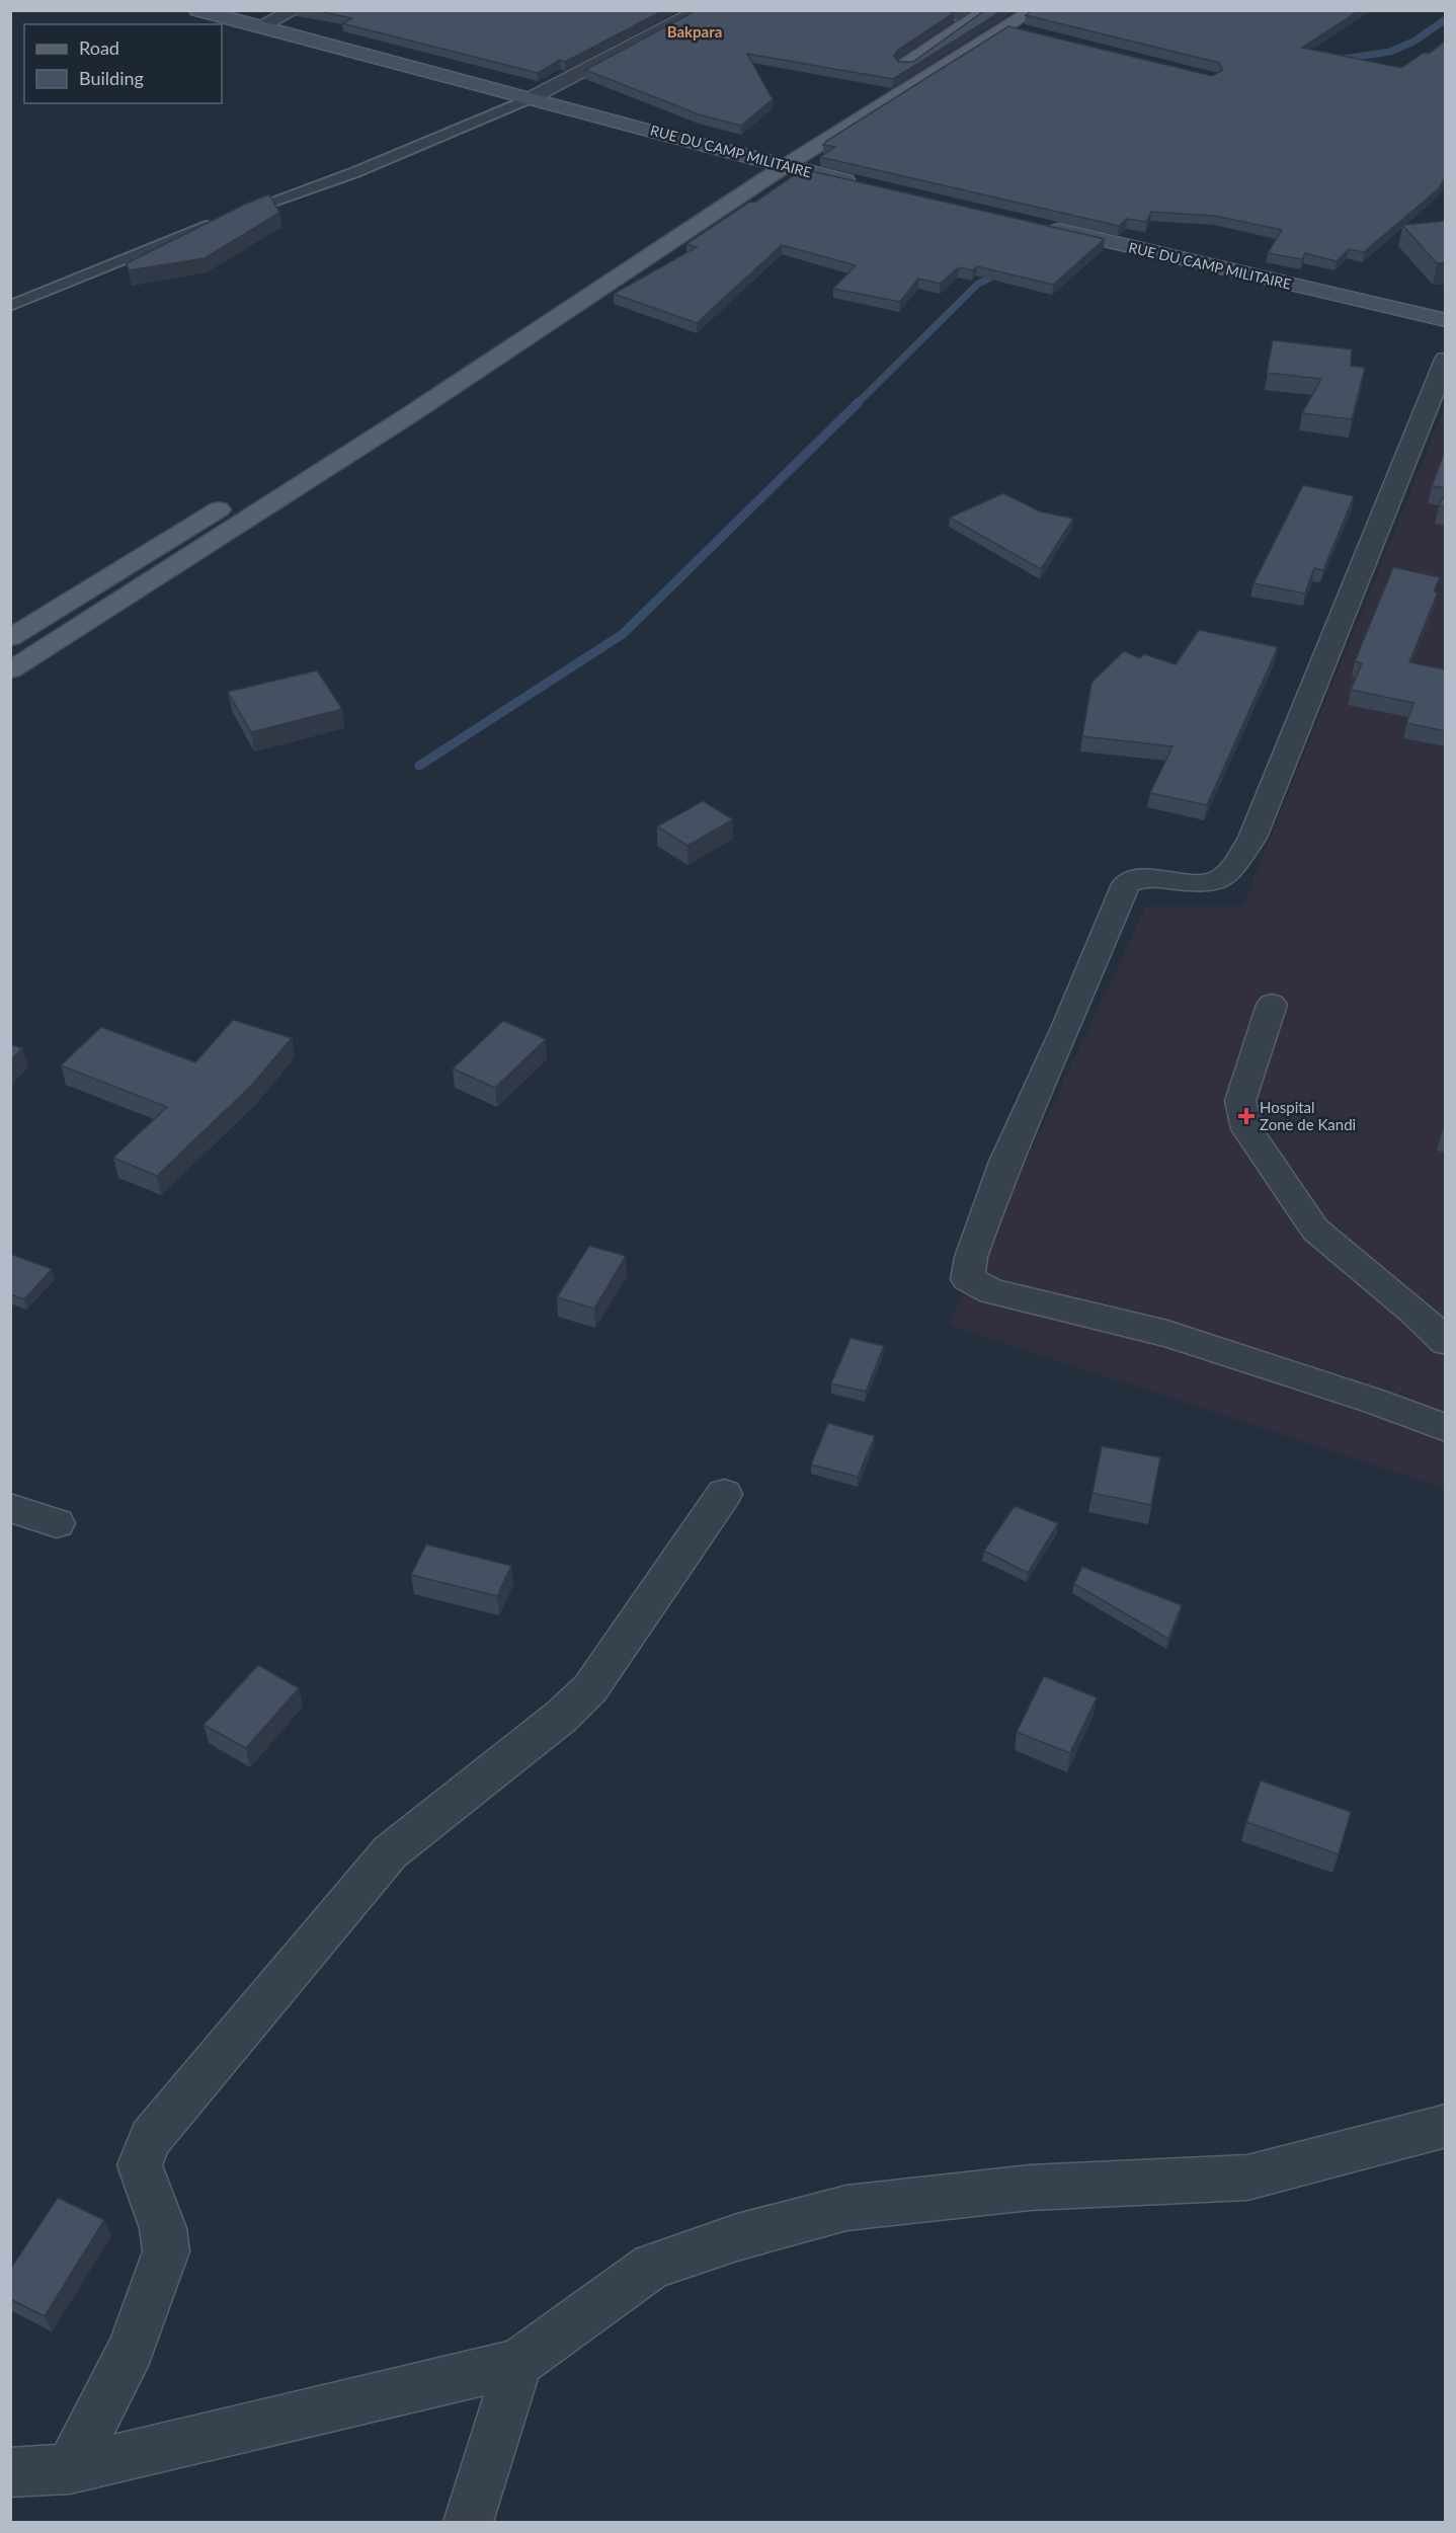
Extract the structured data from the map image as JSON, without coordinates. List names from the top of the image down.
{
  "streets": {
    "street": ["RUE DU CAMP MILITAIRE"]
  },
  "districts": ["Bakpara"],
  "places": {
    "health": ["Hospital Zone de Kandi"]
  },
  "legend": ["Road", "Building"]
}
